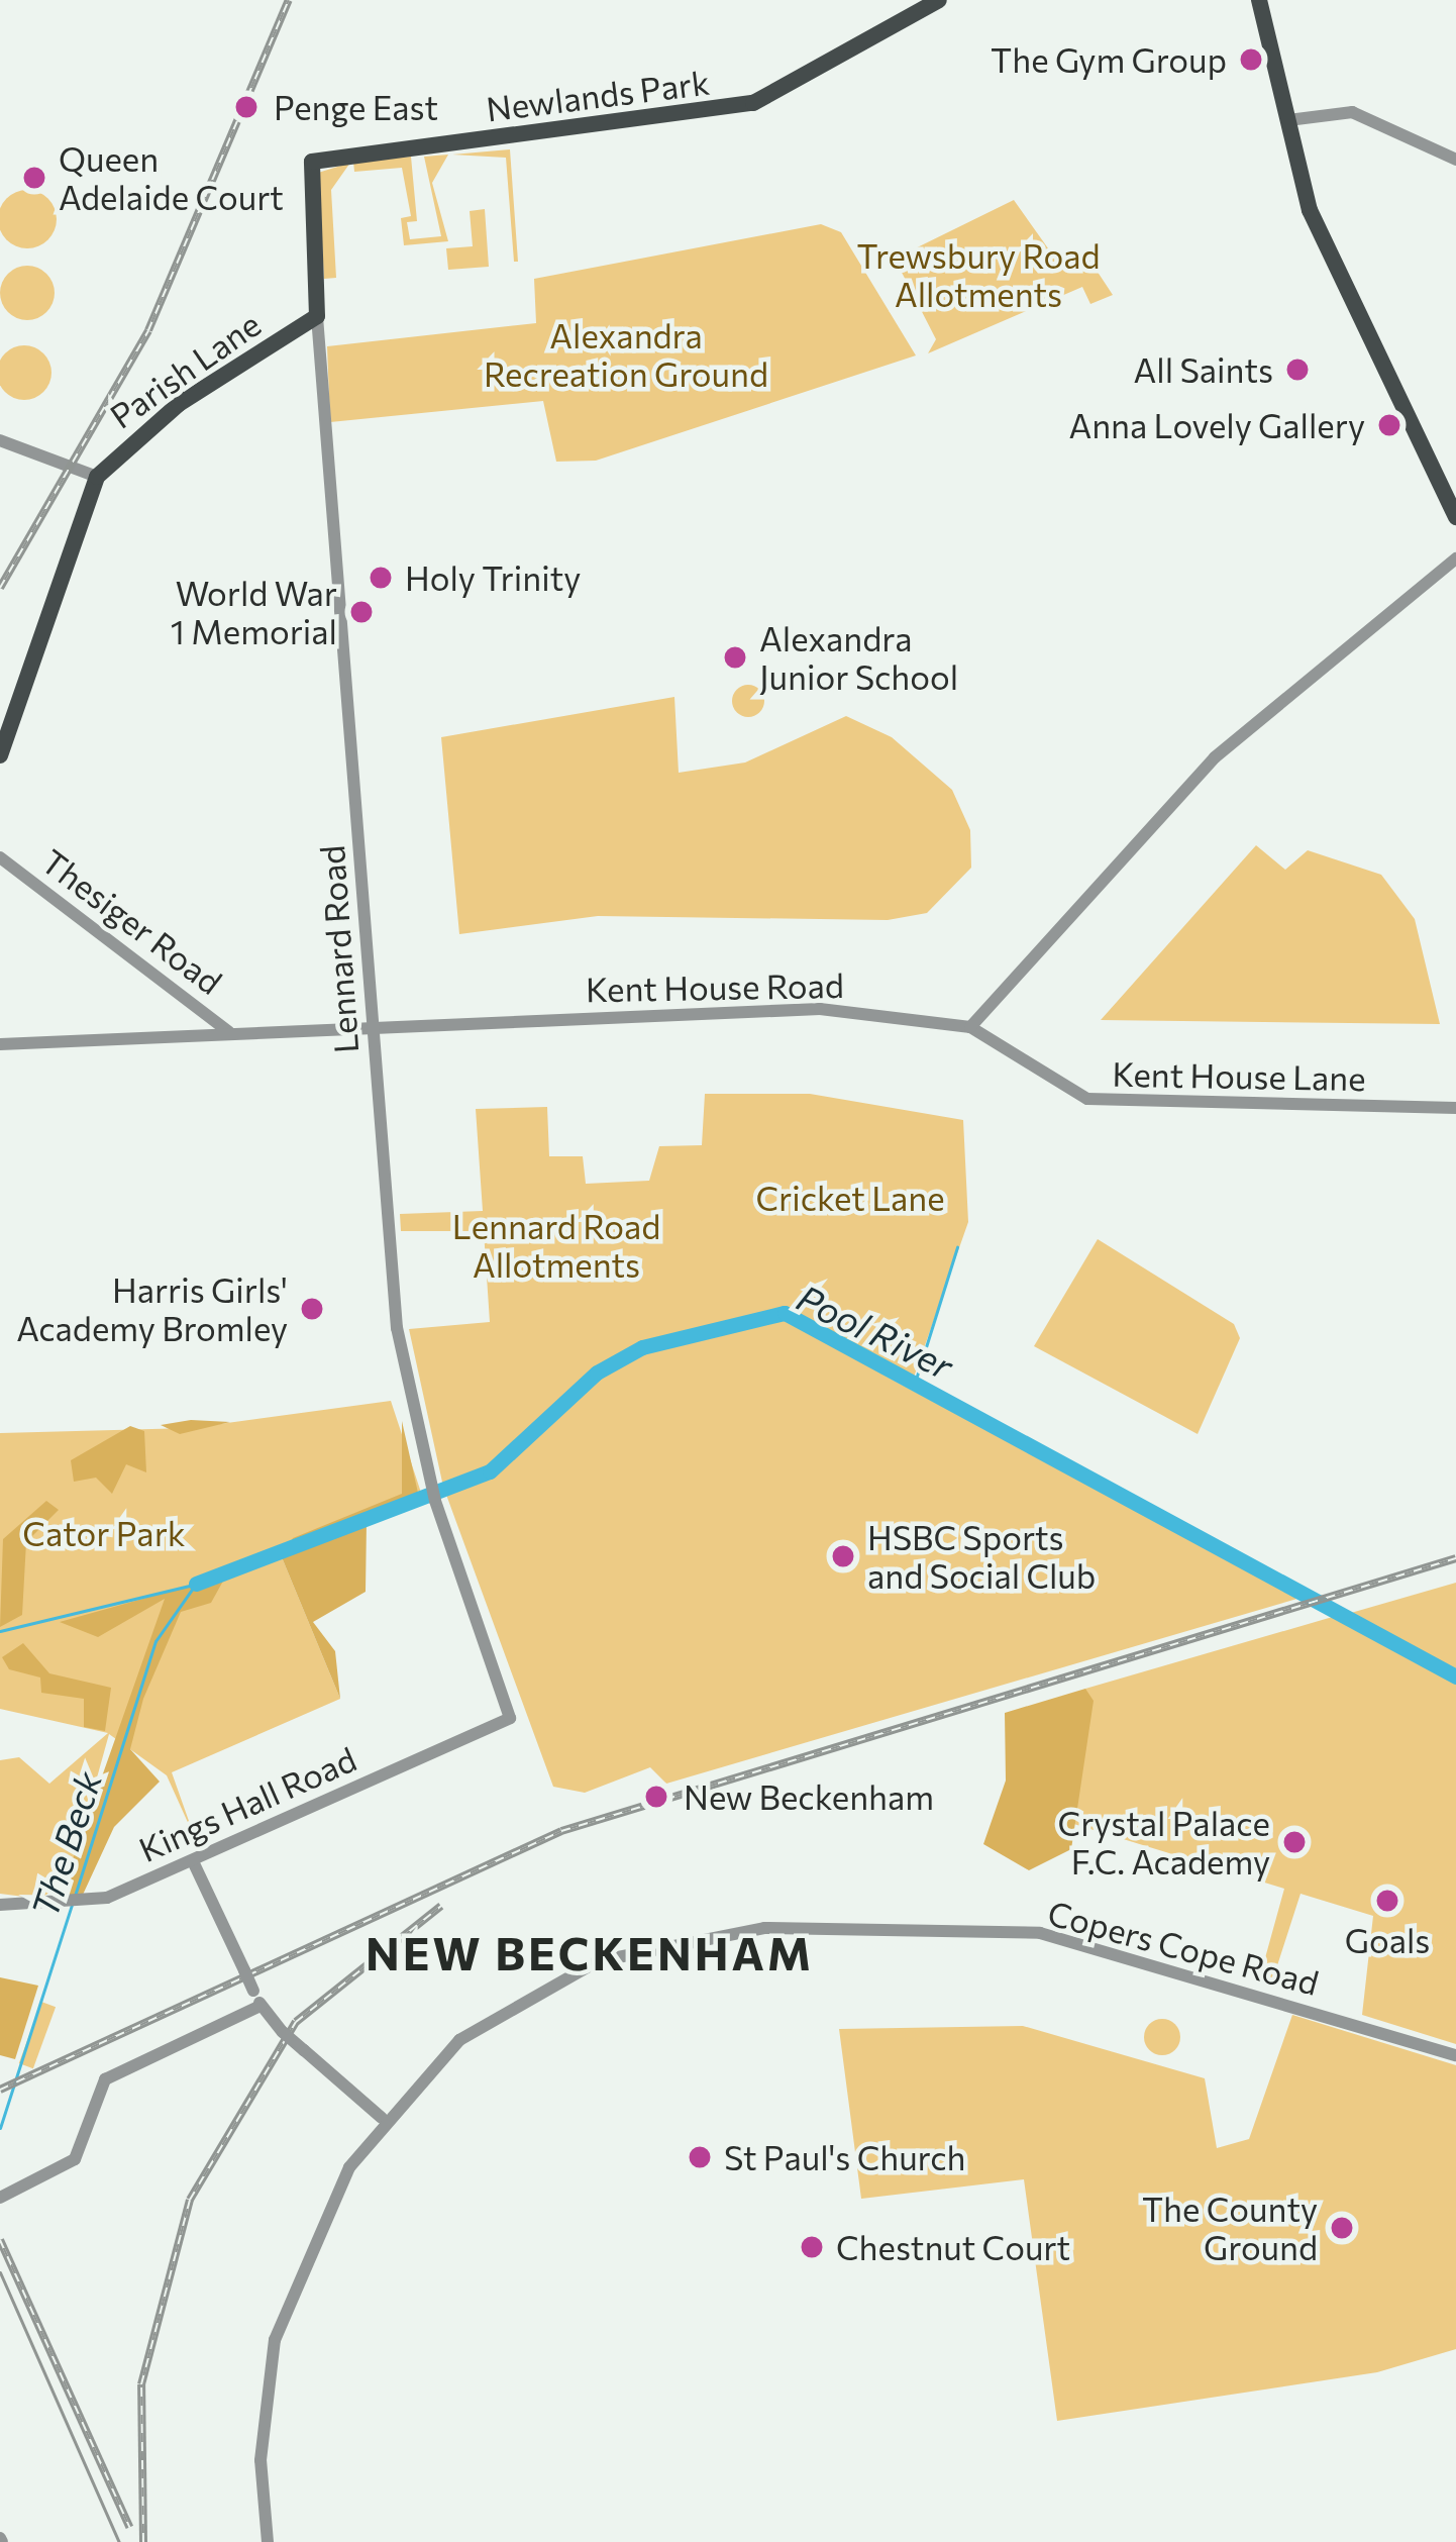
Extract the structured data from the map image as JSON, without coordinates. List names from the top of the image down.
{
  "streets": {
    "main road": ["Newlands Park", "Parish Lane", "Lennard Road"],
    "street": [
      "Thesiger Road",
      "Kent House Road",
      "Kent House Lane",
      "Kings Hall Road",
      "Copers Cope Road"
    ]
  },
  "crossings": [
    ["Newlands Park", "Lennard Road"],
    ["Parish Lane", "Lennard Road"],
    ["Thesiger Road", "Kent House Road"],
    ["Lennard Road", "Kent House Road"],
    ["Lennard Road", "Kings Hall Road"],
    ["Kent House Road", "Kent House Lane"]
  ],
  "districts": ["NEW BECKENHAM"],
  "water": ["Pool River", "The Beck"],
  "parks": [
    "Trewsbury Road Allotments",
    "Alexandra Recreation Ground",
    "Cricket Lane",
    "Lennard Road Allotments",
    "Cator Park"
  ],
  "places": [
    "The Gym Group",
    "Penge East",
    "Queen Adelaide Court",
    "All Saints",
    "Anna Lovely Gallery",
    "Holy Trinity",
    "World War 1 Memorial",
    "Alexandra Junior School",
    "Harris Girls' Academy Bromley",
    "HSBC Sports and Social Club",
    "New Beckenham",
    "Crystal Palace F.C. Academy",
    "Goals",
    "St Paul's Church",
    "The County Ground",
    "Chestnut Court"
  ]
}
